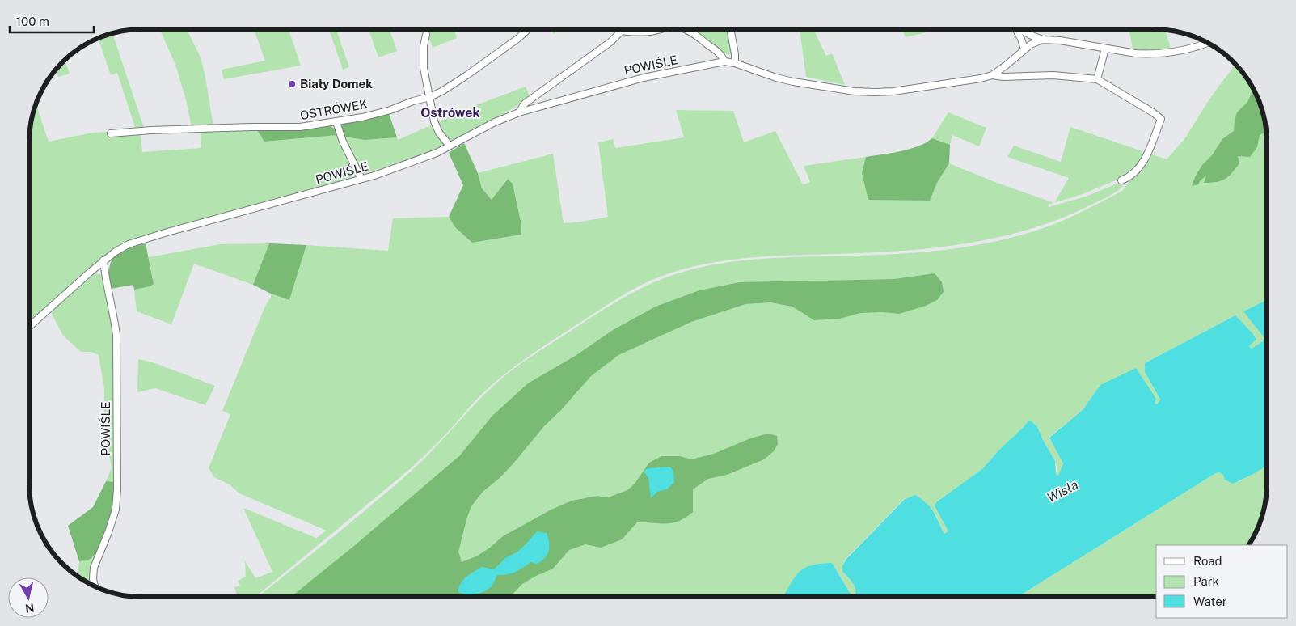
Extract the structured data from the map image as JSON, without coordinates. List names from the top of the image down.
{
  "streets": {
    "street": ["POWIŚLE", "OSTRÓWEK"]
  },
  "districts": ["Ostrówek"],
  "water": ["Wisła"],
  "places": ["Biały Domek"],
  "legend": ["Road", "Park", "Water"],
  "scale_bar": "100 m",
  "north": "bottom"
}
